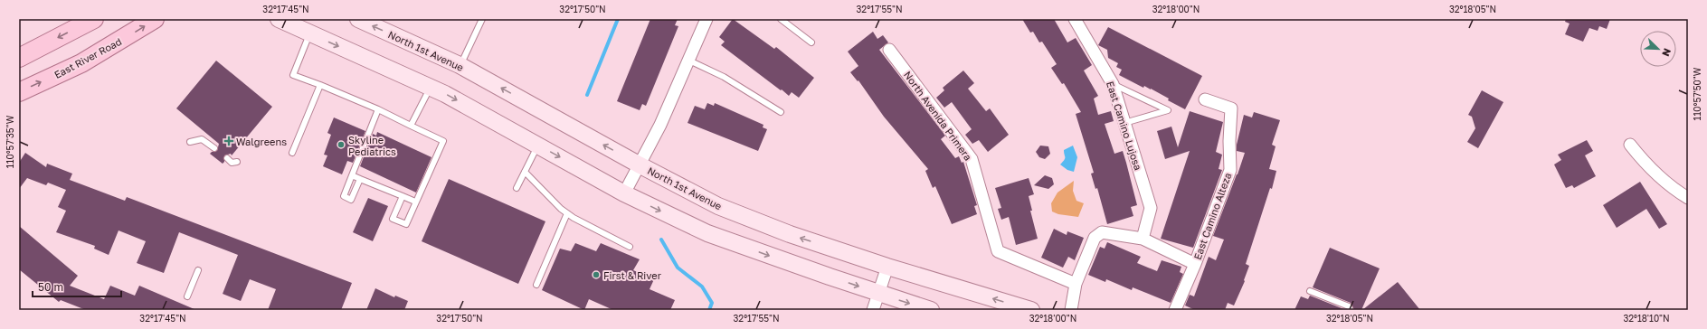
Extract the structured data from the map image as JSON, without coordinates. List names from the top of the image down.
{
  "streets": {
    "main road": ["North 1st Avenue", "East River Road"],
    "street": ["North Avenida Primera", "East Camino Lujosa", "East Camino Alteza"]
  },
  "crossings": [
    ["North Avenida Primera", "East Camino Alteza"],
    ["East Camino Lujosa", "East Camino Alteza"]
  ],
  "places": {
    "health": ["Walgreens"],
    "other": ["Skyline Pediatrics", "First & River"]
  },
  "scale_bar": "50 m",
  "north": "bottom right",
  "coordinates": [
    "32°17'45\"N",
    "32°17'50\"N",
    "32°17'55\"N",
    "32°18'00\"N",
    "32°18'05\"N",
    "110°57'50\"W",
    "110°57'35\"W",
    "32°18'10\"N"
  ]
}
